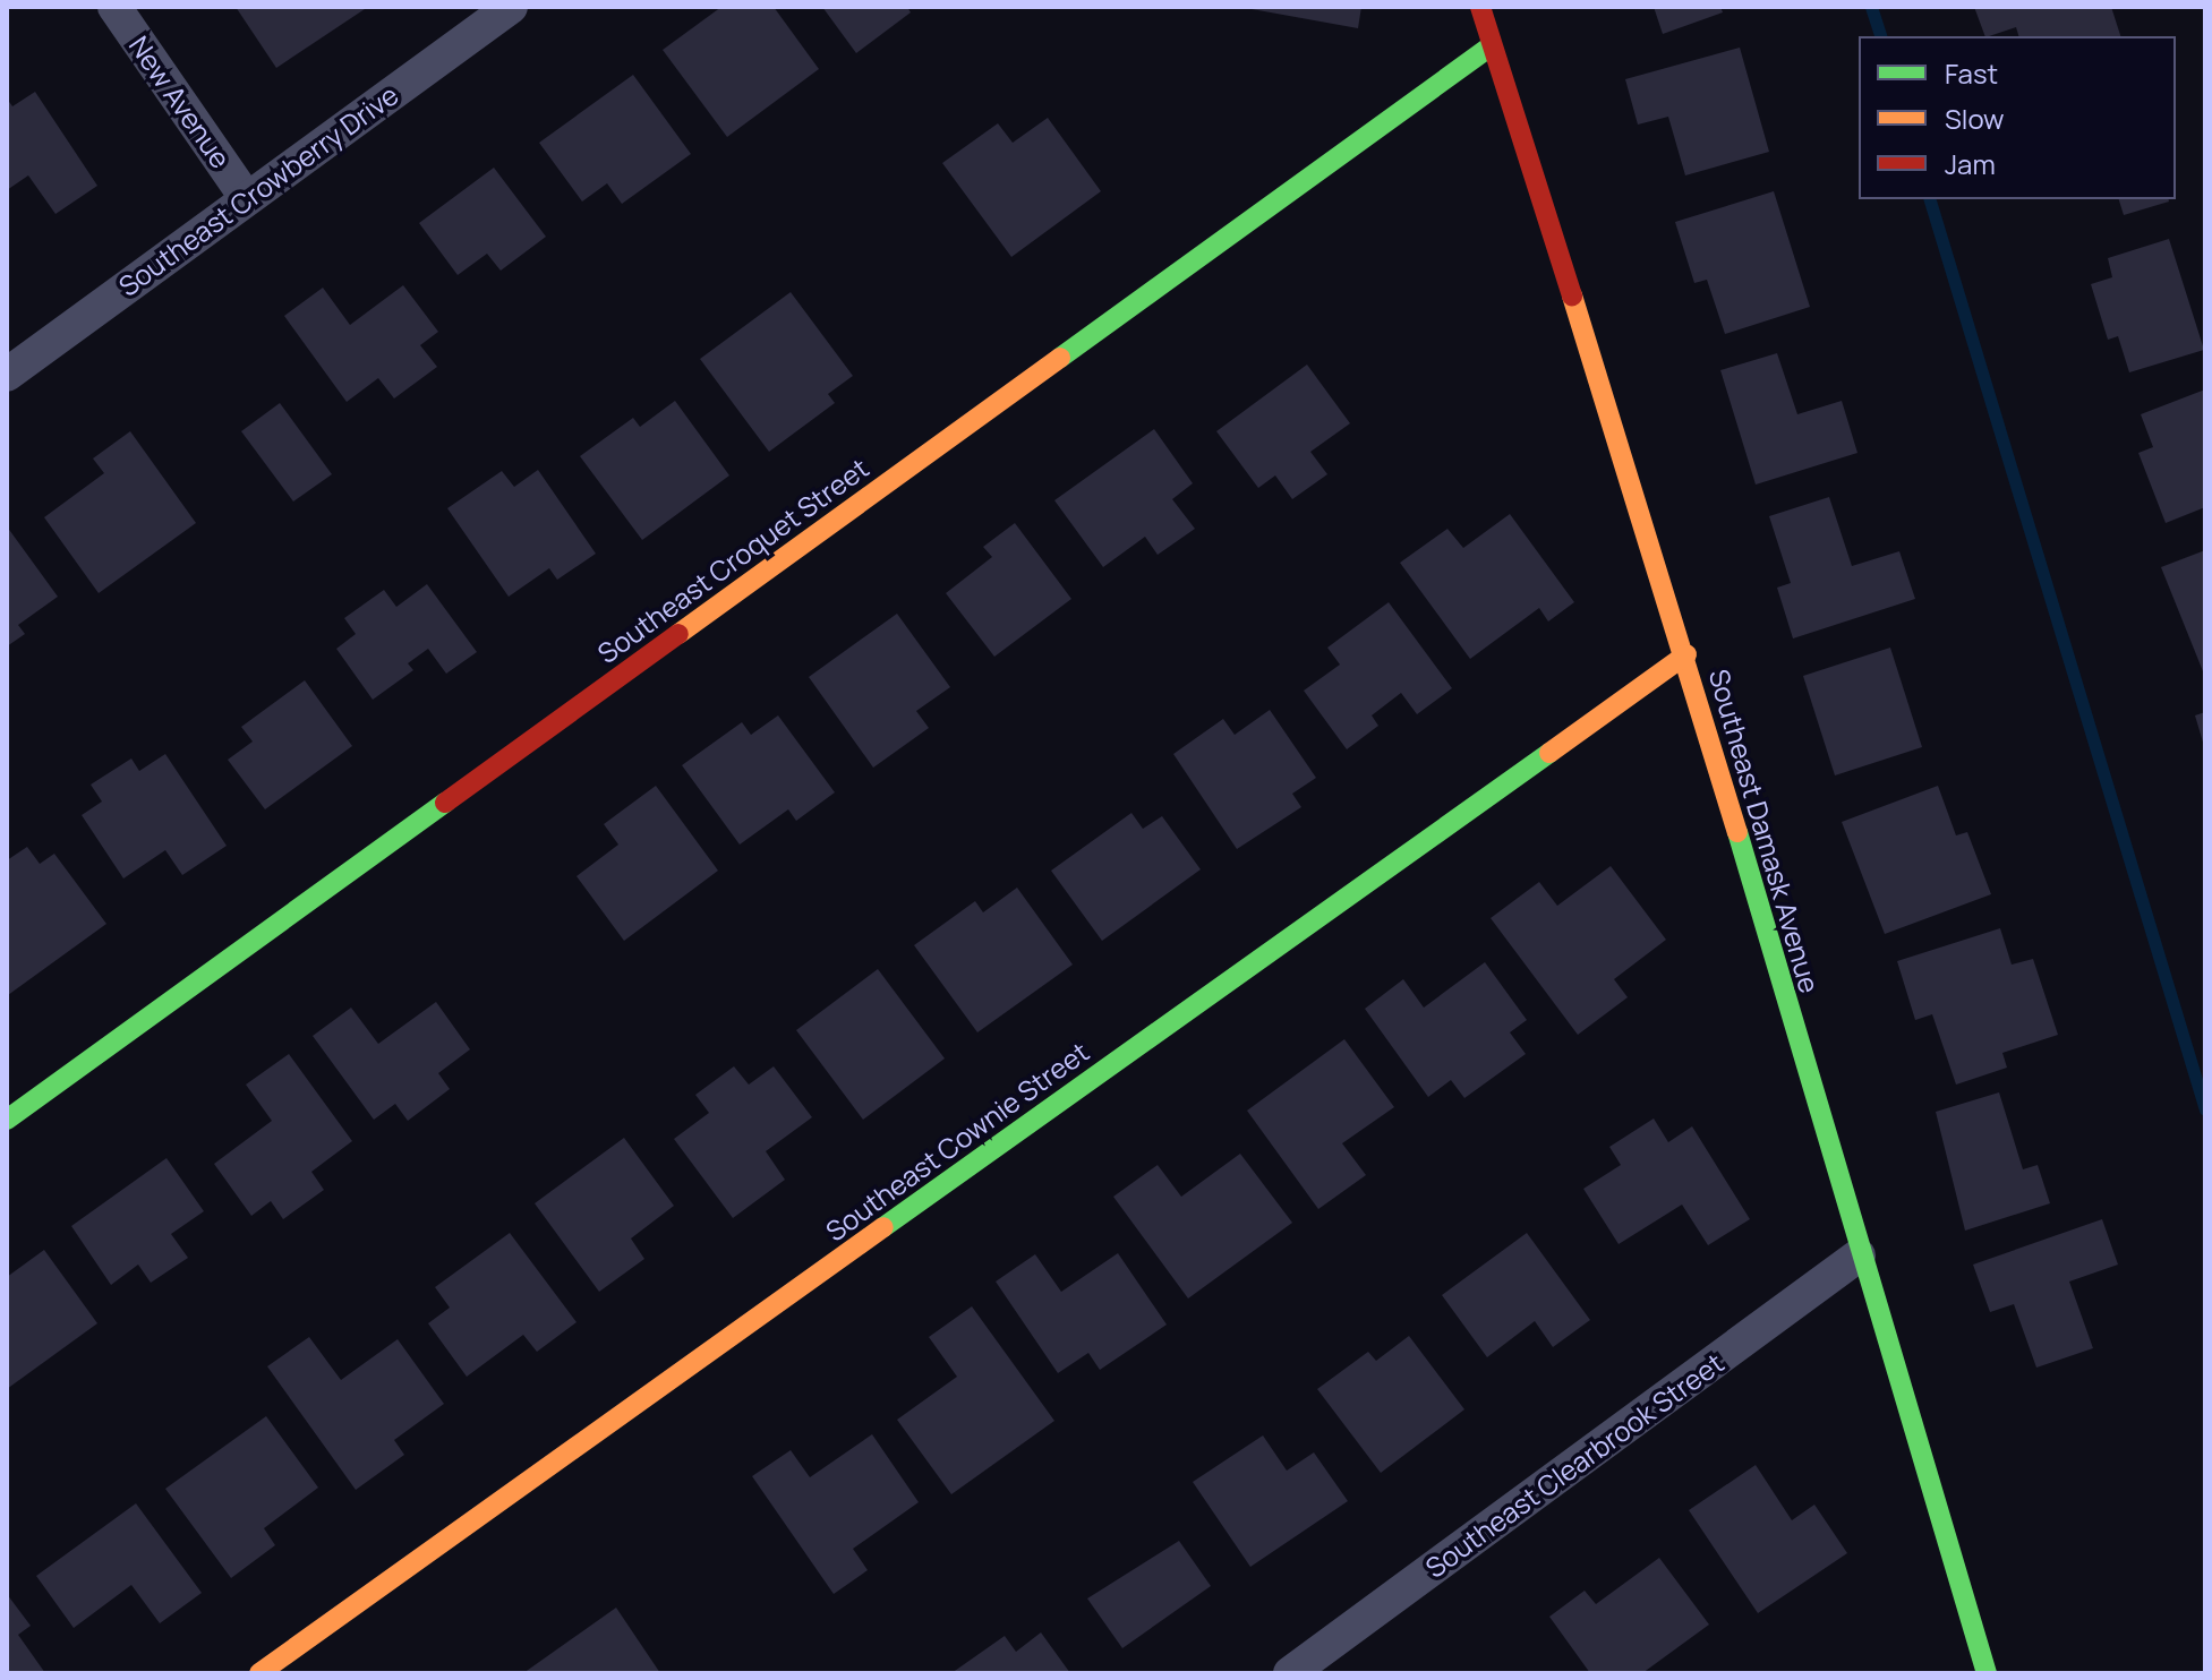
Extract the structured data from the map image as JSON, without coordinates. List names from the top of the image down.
{
  "streets": {
    "street": [
      "New Avenue",
      "Southeast Crowberry Drive",
      "Southeast Croquet Street",
      "Southeast Damask Avenue",
      "Southeast Cownie Street",
      "Southeast Clearbrook Street"
    ]
  },
  "crossings": [
    ["New Avenue", "Southeast Crowberry Drive"],
    ["Southeast Croquet Street", "Southeast Damask Avenue"],
    ["Southeast Damask Avenue", "Southeast Cownie Street"],
    ["Southeast Damask Avenue", "Southeast Clearbrook Street"]
  ],
  "legend": ["Fast", "Slow", "Jam"]
}
